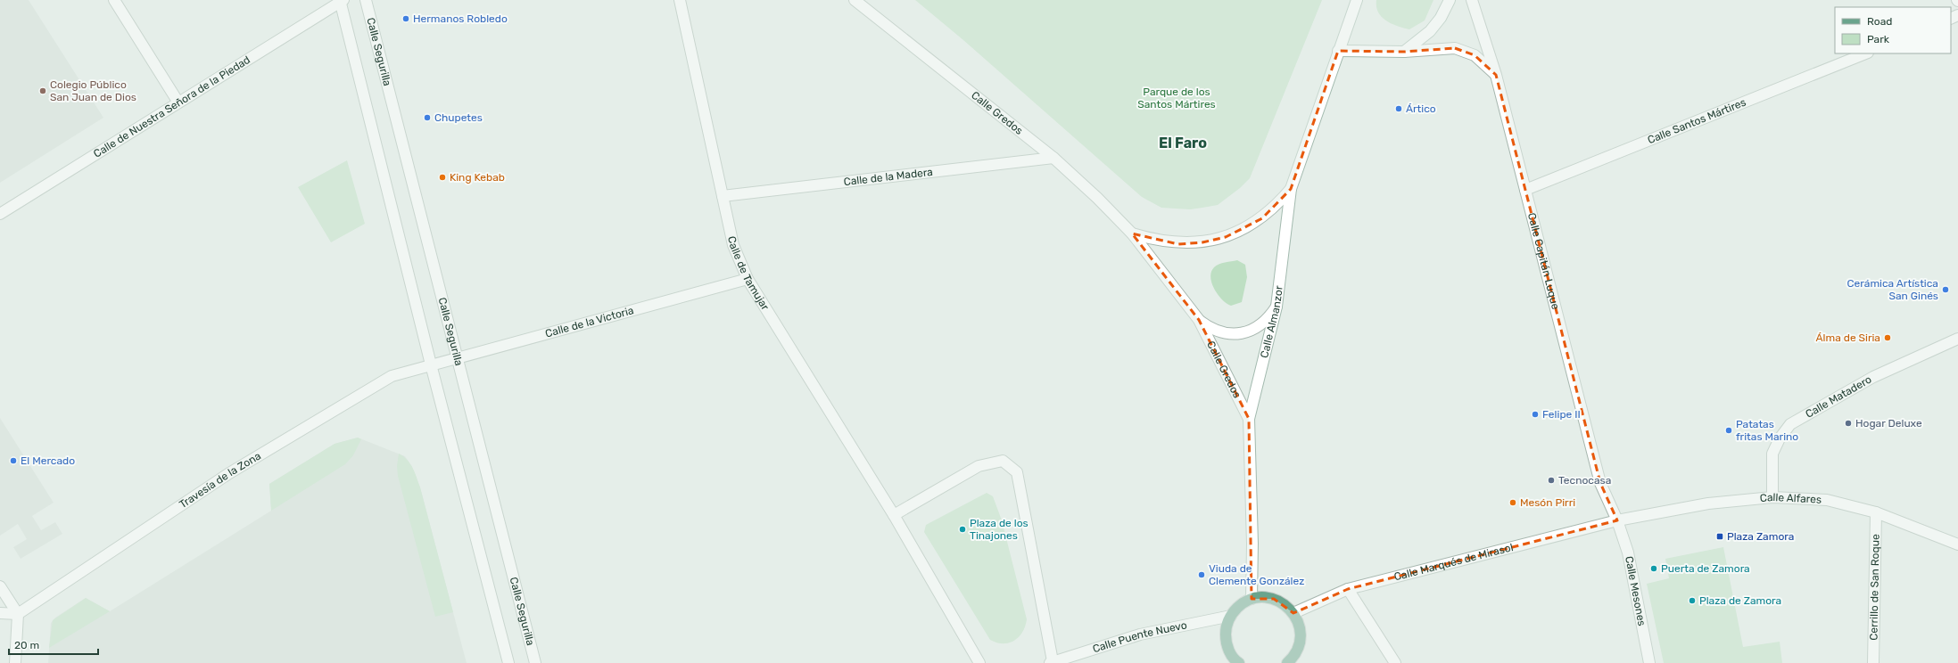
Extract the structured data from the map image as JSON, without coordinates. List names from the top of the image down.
{
  "streets": {
    "street": [
      "Calle Segurilla",
      "Calle de Nuestra Señora de la Piedad",
      "Calle Gredos",
      "Calle Santos Mártires",
      "Calle de la Madera",
      "Calle Capitán Luque",
      "Calle de Tamujar",
      "Calle Almanzor",
      "Calle de la Victoria",
      "Calle Matadero",
      "Travesía de la Zona",
      "Calle Alfares",
      "Calle Marqués de Mirasol",
      "Cerrillo de San Roque",
      "Calle Mesones",
      "Calle Puente Nuevo"
    ]
  },
  "crossings": [
    ["Calle Segurilla", "Calle de la Victoria"],
    ["Calle Gredos", "Calle de la Madera"],
    ["Calle Gredos", "Calle Almanzor"],
    ["Calle Santos Mártires", "Calle Capitán Luque"],
    ["Calle de la Madera", "Calle de Tamujar"],
    ["Calle Capitán Luque", "Calle Alfares"],
    ["Calle Capitán Luque", "Calle Marqués de Mirasol"],
    ["Calle Capitán Luque", "Calle Mesones"],
    ["Calle de Tamujar", "Calle de la Victoria"],
    ["Calle de la Victoria", "Travesía de la Zona"],
    ["Calle Matadero", "Calle Alfares"],
    ["Calle Alfares", "Calle Marqués de Mirasol"],
    ["Calle Alfares", "Cerrillo de San Roque"],
    ["Calle Alfares", "Calle Mesones"],
    ["Calle Marqués de Mirasol", "Calle Mesones"]
  ],
  "districts": ["El Faro"],
  "parks": ["Parque de los Santos Mártires"],
  "places": {
    "other": [
      "Hermanos Robledo",
      "Colegio Público San Juan de Dios",
      "Ártico",
      "Chupetes",
      "King Kebab",
      "Cerámica Artística San Ginés",
      "Álma de Siria",
      "Felipe II",
      "Hogar Deluxe",
      "Patatas fritas Marino",
      "El Mercado",
      "Tecnocasa",
      "Mesón Pirri",
      "Plaza de los Tinajones",
      "Puerta de Zamora",
      "Viuda de Clemente González",
      "Plaza de Zamora"
    ],
    "transit": ["Plaza Zamora"]
  },
  "legend": ["Road", "Park"],
  "scale_bar": "20 m"
}
